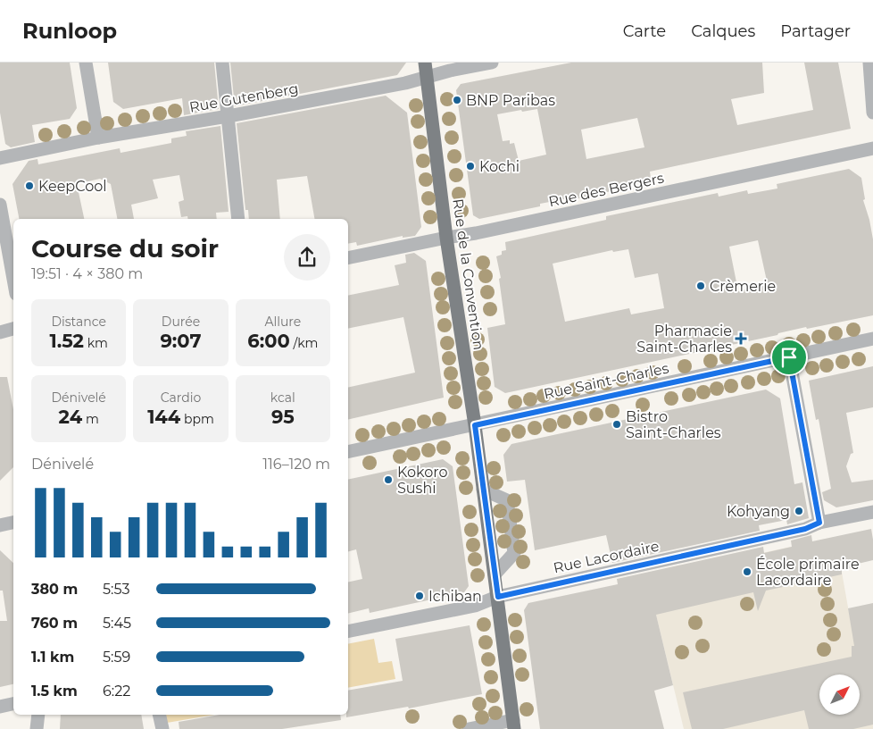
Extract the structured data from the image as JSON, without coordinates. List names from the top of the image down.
{
  "streets": {
    "main road": ["Rue de la Convention"],
    "street": [
      "Rue Gutenberg",
      "Rue des Bergers",
      "Rue Saint-Charles",
      "Rue Lacordaire"
    ]
  },
  "crossings": [
    ["Rue Gutenberg", "Rue de la Convention"],
    ["Rue des Bergers", "Rue de la Convention"],
    ["Rue de la Convention", "Rue Saint-Charles"],
    ["Rue de la Convention", "Rue Lacordaire"]
  ],
  "places": {
    "other": [
      "BNP Paribas",
      "Kochi",
      "KeepCool",
      "Crèmerie",
      "Bistro Saint-Charles",
      "Kokoro Sushi",
      "Kohyang",
      "École primaire Lacordaire",
      "Ichiban"
    ],
    "health": ["Pharmacie Saint-Charles"]
  },
  "north": "top right",
  "page": {
    "header": "Runloop",
    "nav": ["Carte", "Calques", "Partager"],
    "heading": ["Course du soir", "19:51 · 4 × 380 m"],
    "stats": [
      ["Distance", "1.52 km"],
      ["Durée", "9:07"],
      ["Allure", "6:00 /km"],
      ["Dénivelé", "24 m"],
      ["Cardio", "144 bpm"],
      ["kcal", "95"]
    ],
    "chart": ["Dénivelé", "116–120 m"],
    "list": [
      {
        "name": "380 m",
        "note": "5:53"
      },
      {
        "name": "760 m",
        "note": "5:45"
      },
      {
        "name": "1.1 km",
        "note": "5:59"
      },
      {
        "name": "1.5 km",
        "note": "6:22"
      }
    ]
  }
}
